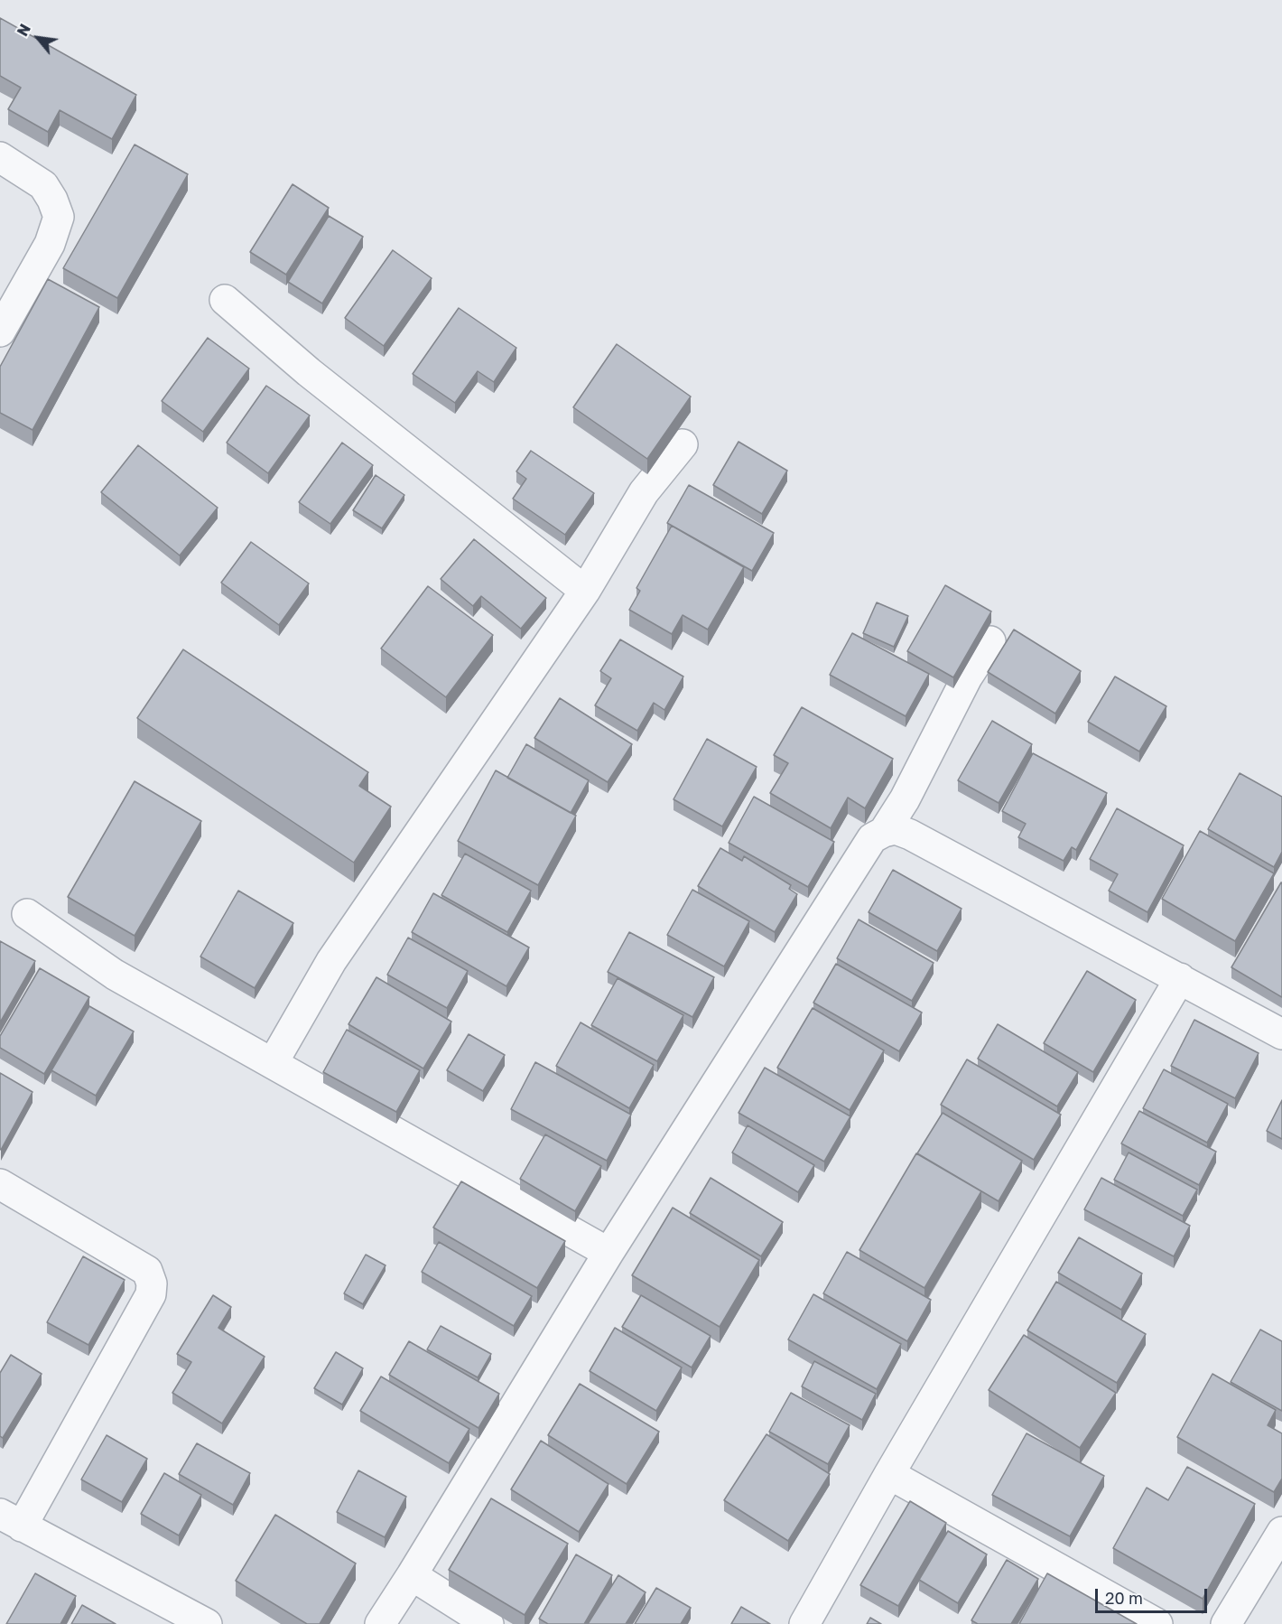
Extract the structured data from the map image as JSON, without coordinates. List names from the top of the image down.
{
  "scale_bar": "20 m",
  "north": "top left"
}
